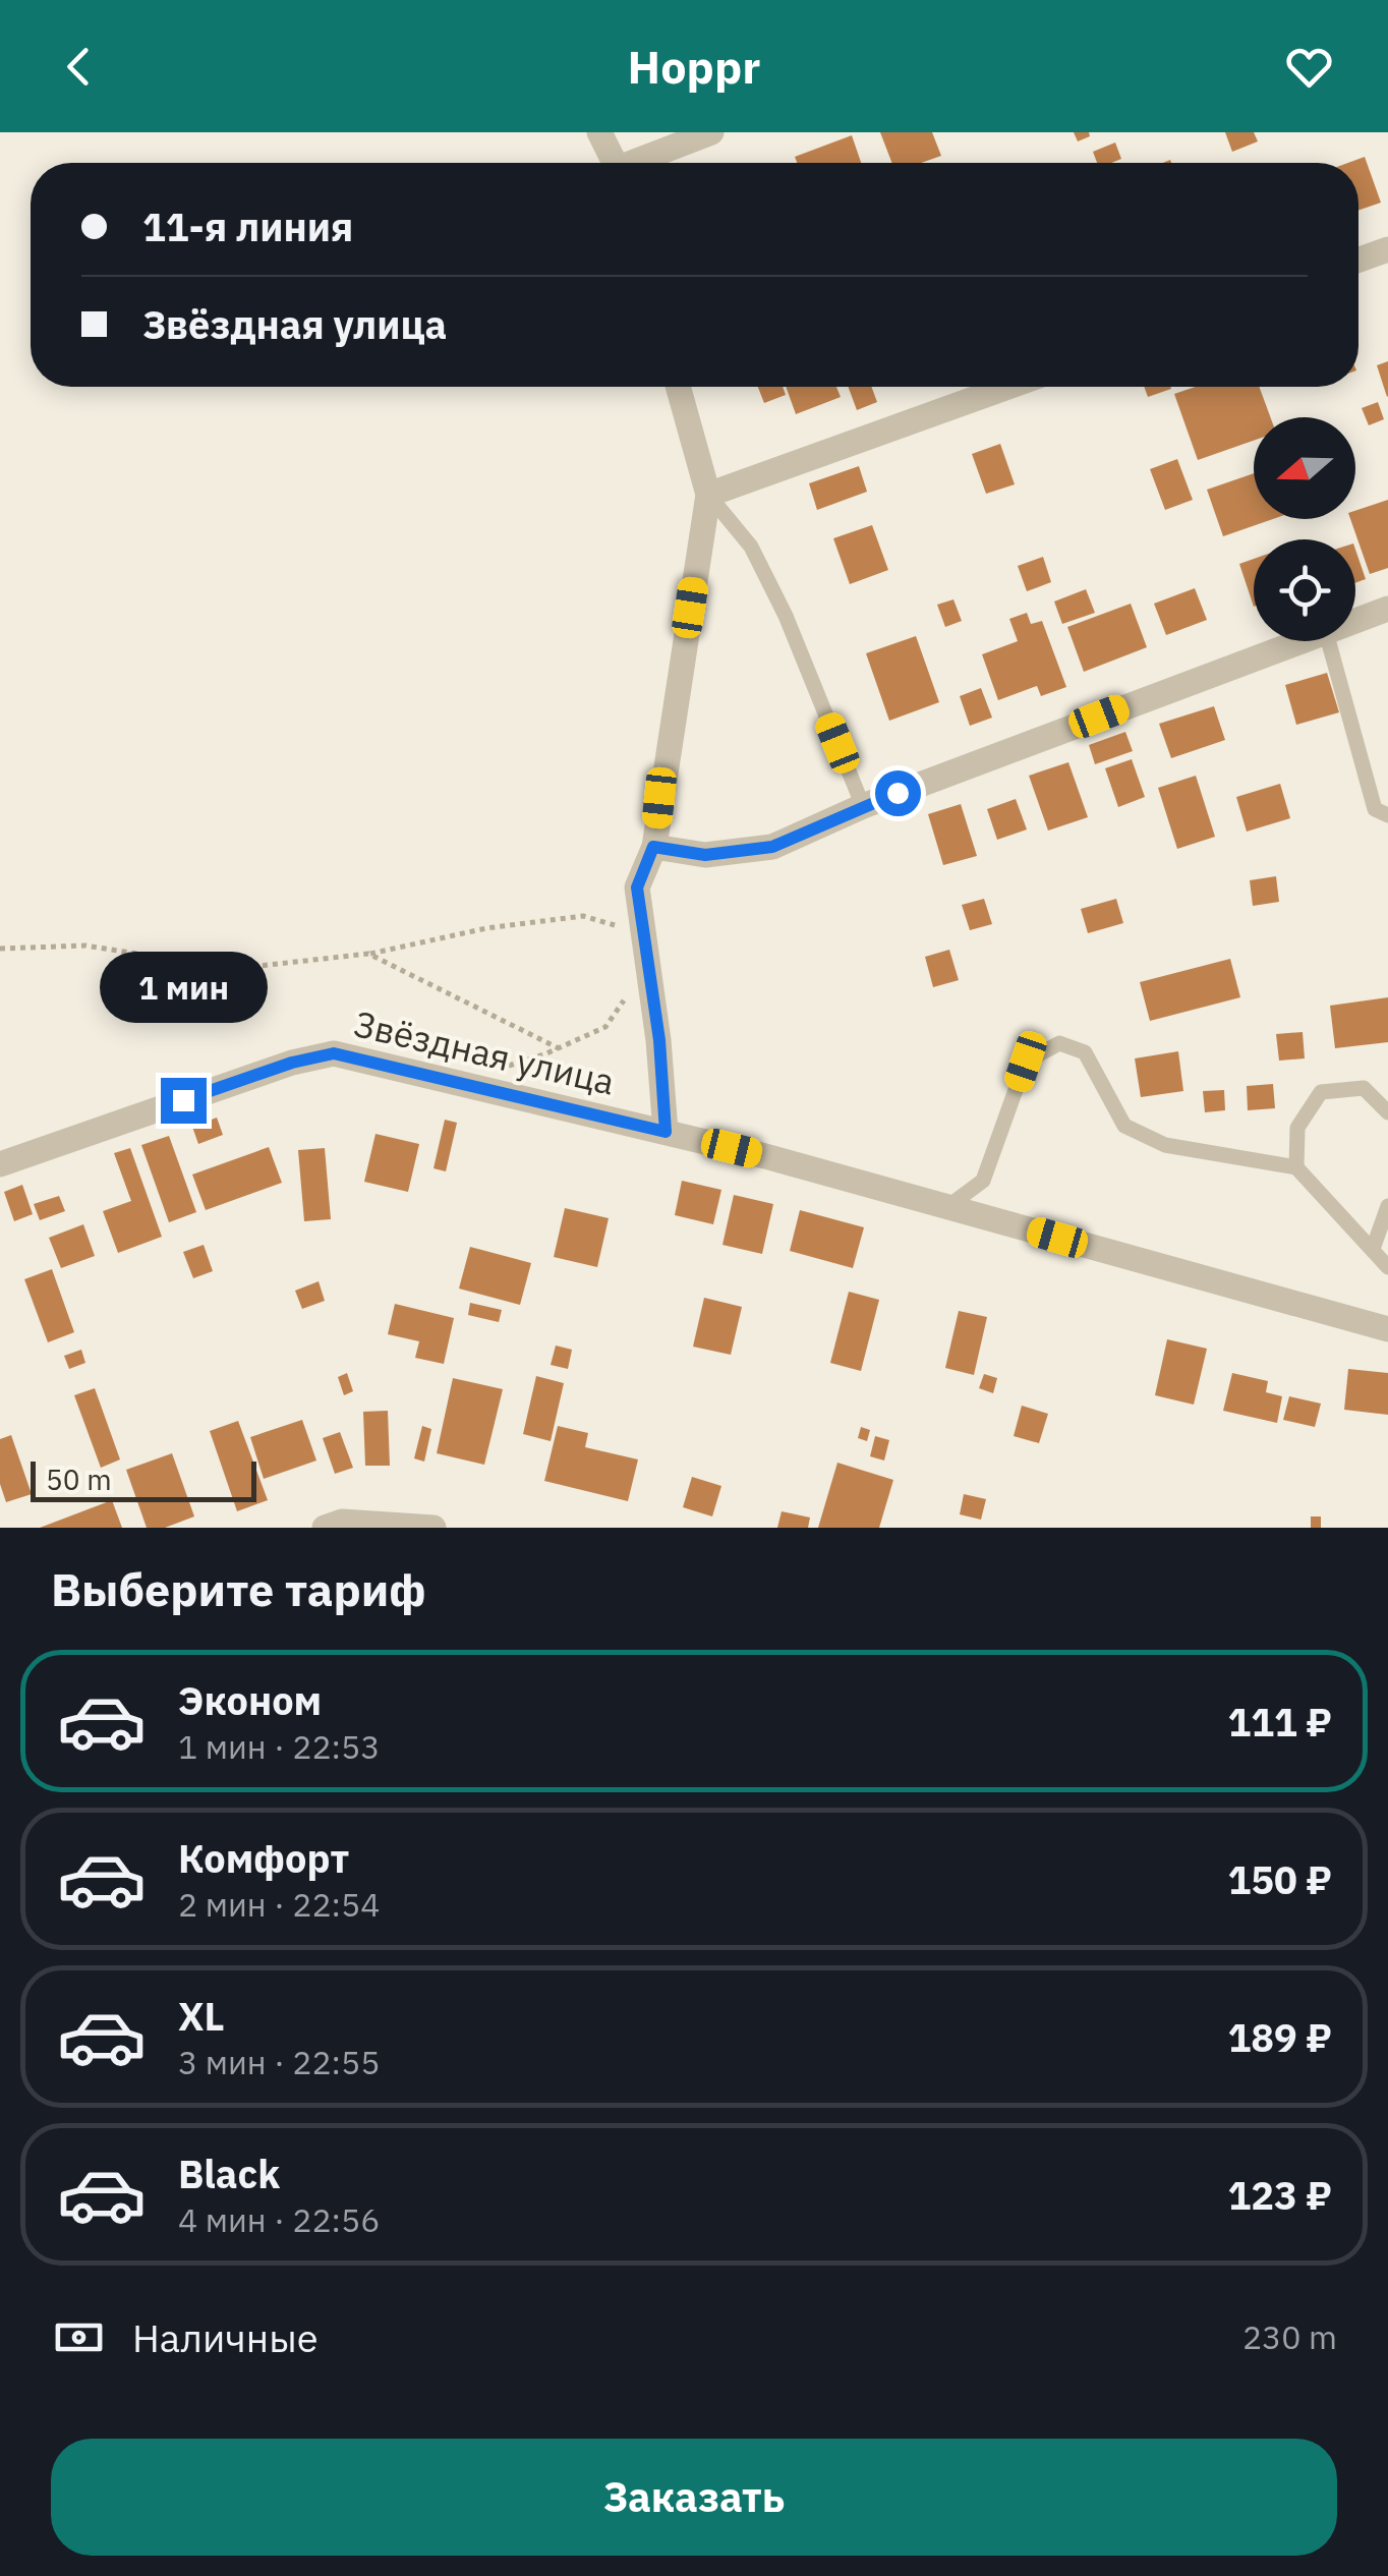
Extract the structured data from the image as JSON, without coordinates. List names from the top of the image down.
{
  "streets": {
    "street": ["Звёздная улица"]
  },
  "scale_bar": "50 m",
  "north": "left",
  "page": {
    "header": "Hoppr",
    "banner": ["11-я линия", "Звёздная улица"],
    "bubble": "1 мин",
    "scale": "50 m",
    "heading": "Выберите тариф",
    "list": [
      {
        "name": "Эконом",
        "note": "1 мин · 22:53",
        "value": "111 ₽"
      },
      {
        "name": "Комфорт",
        "note": "2 мин · 22:54",
        "value": "150 ₽"
      },
      {
        "name": "XL",
        "note": "3 мин · 22:55",
        "value": "189 ₽"
      },
      {
        "name": "Black",
        "note": "4 мин · 22:56",
        "value": "123 ₽"
      }
    ],
    "pay": ["Наличные", "230 m"],
    "buttons": "Заказать"
  }
}
